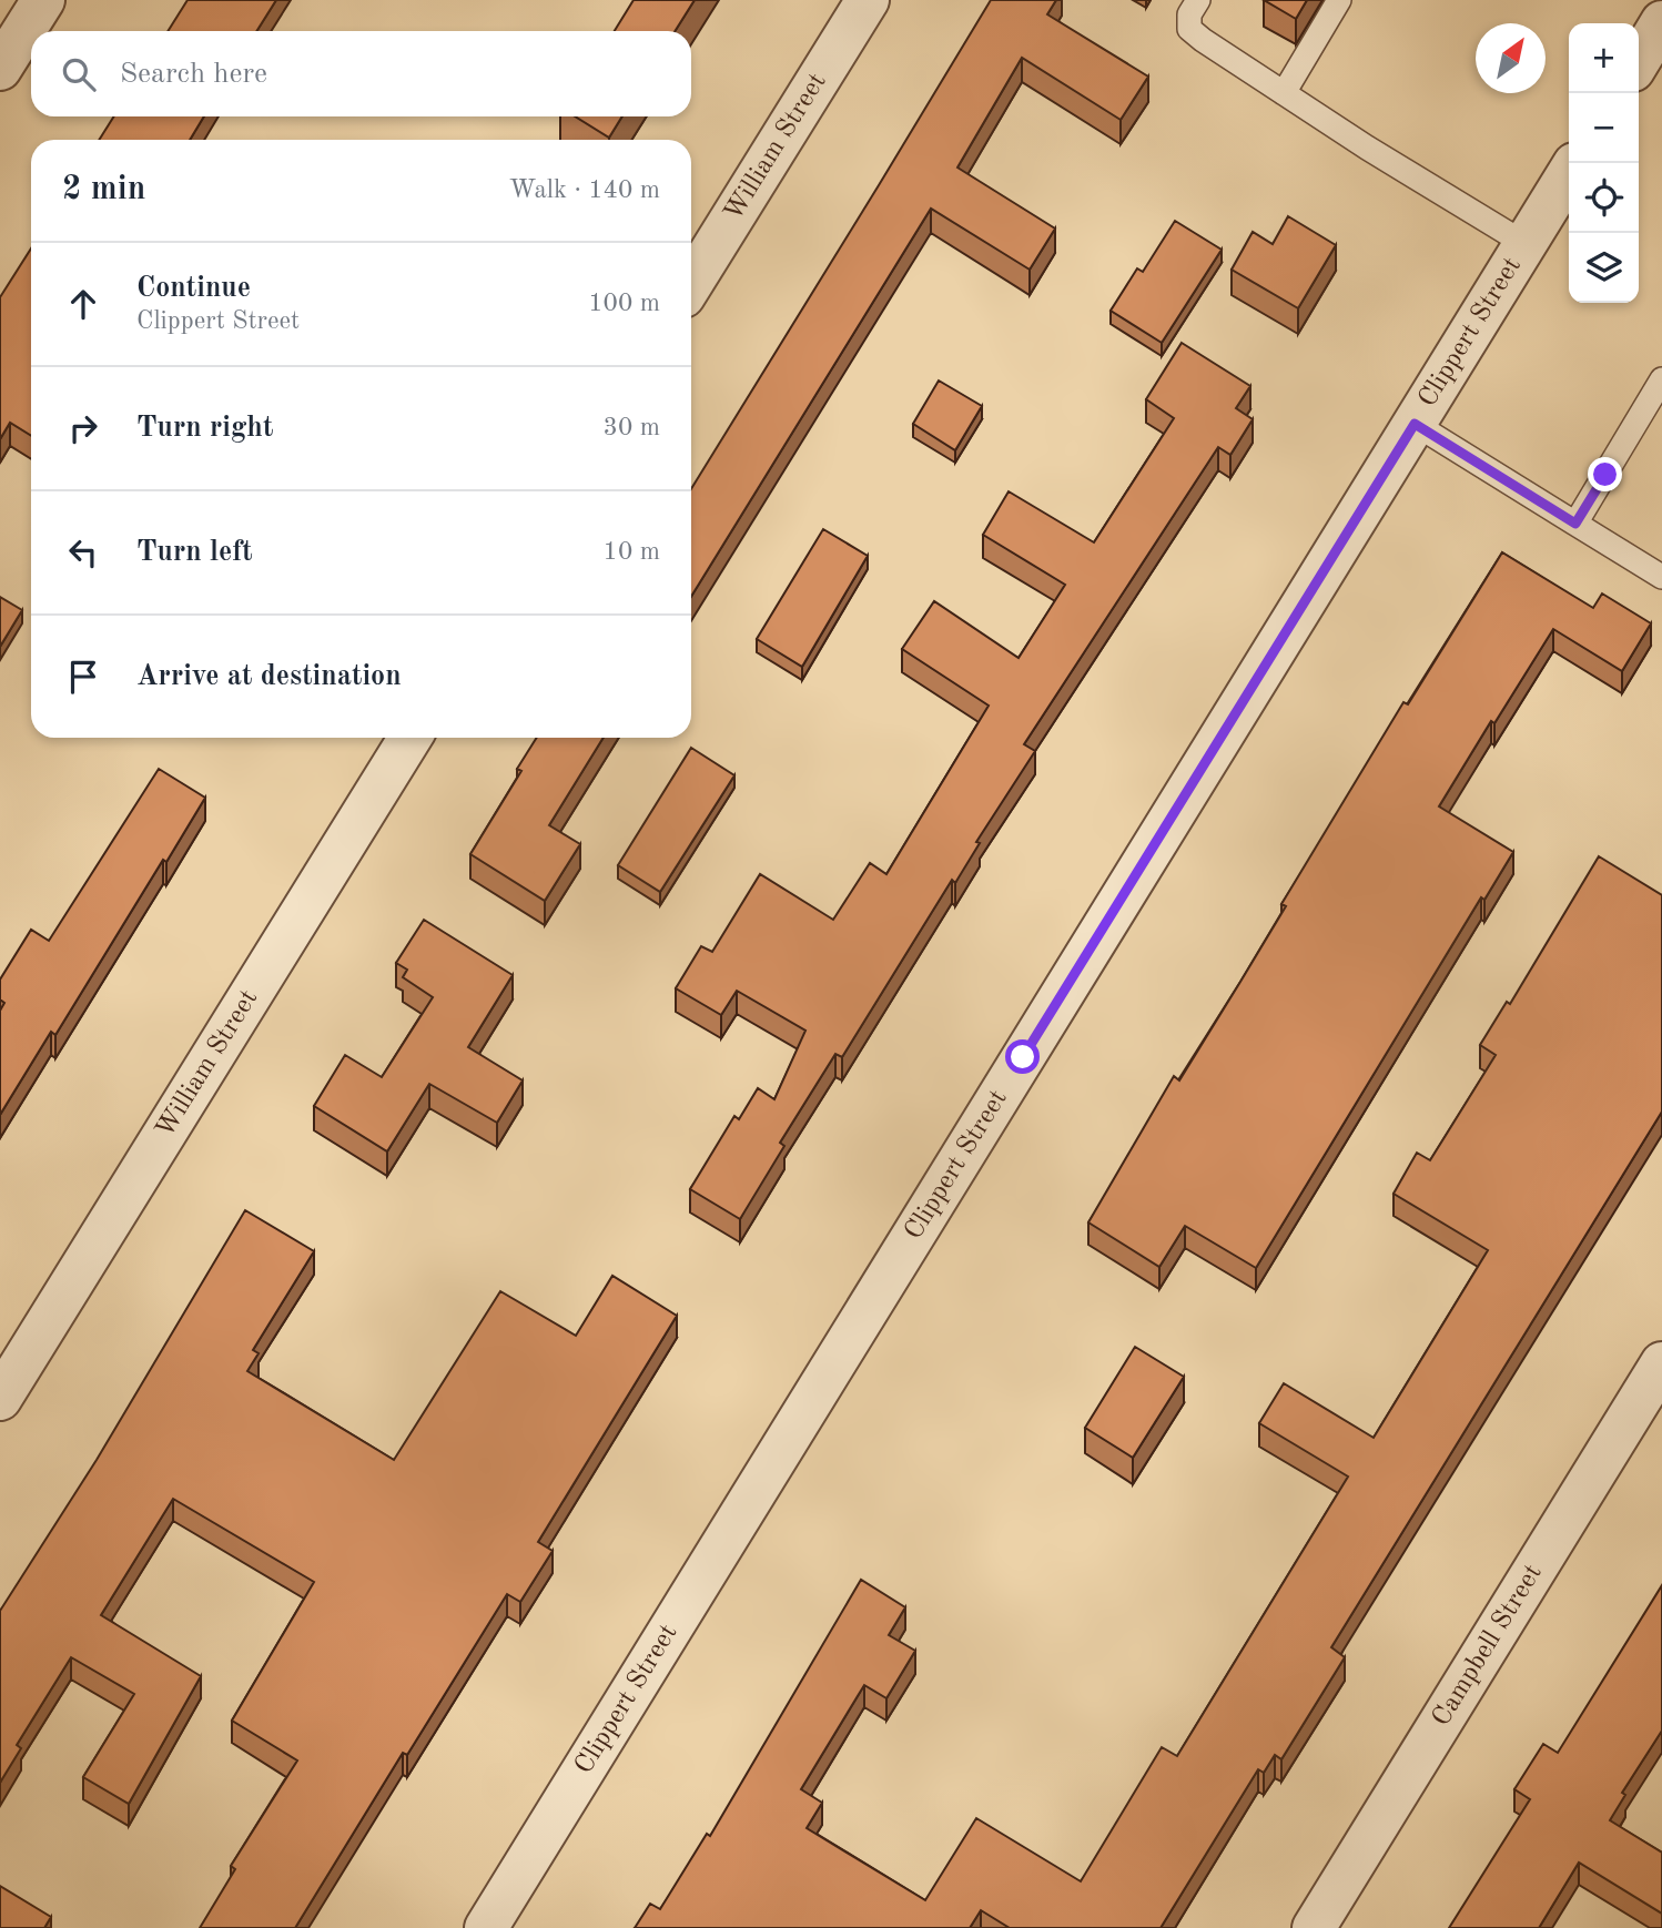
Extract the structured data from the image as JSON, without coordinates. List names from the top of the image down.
{
  "streets": {
    "street": ["William Street", "Clippert Street", "Campbell Street"]
  },
  "north": "top right",
  "page": {
    "map_buttons": ["+", "−"],
    "search": "Search here",
    "heading": ["2 min", "Walk · 140 m"],
    "list": [
      ["Continue", "Clippert Street", "100 m"],
      ["Turn right", "30 m"],
      ["Turn left", "10 m"],
      "Arrive at destination"
    ]
  }
}
